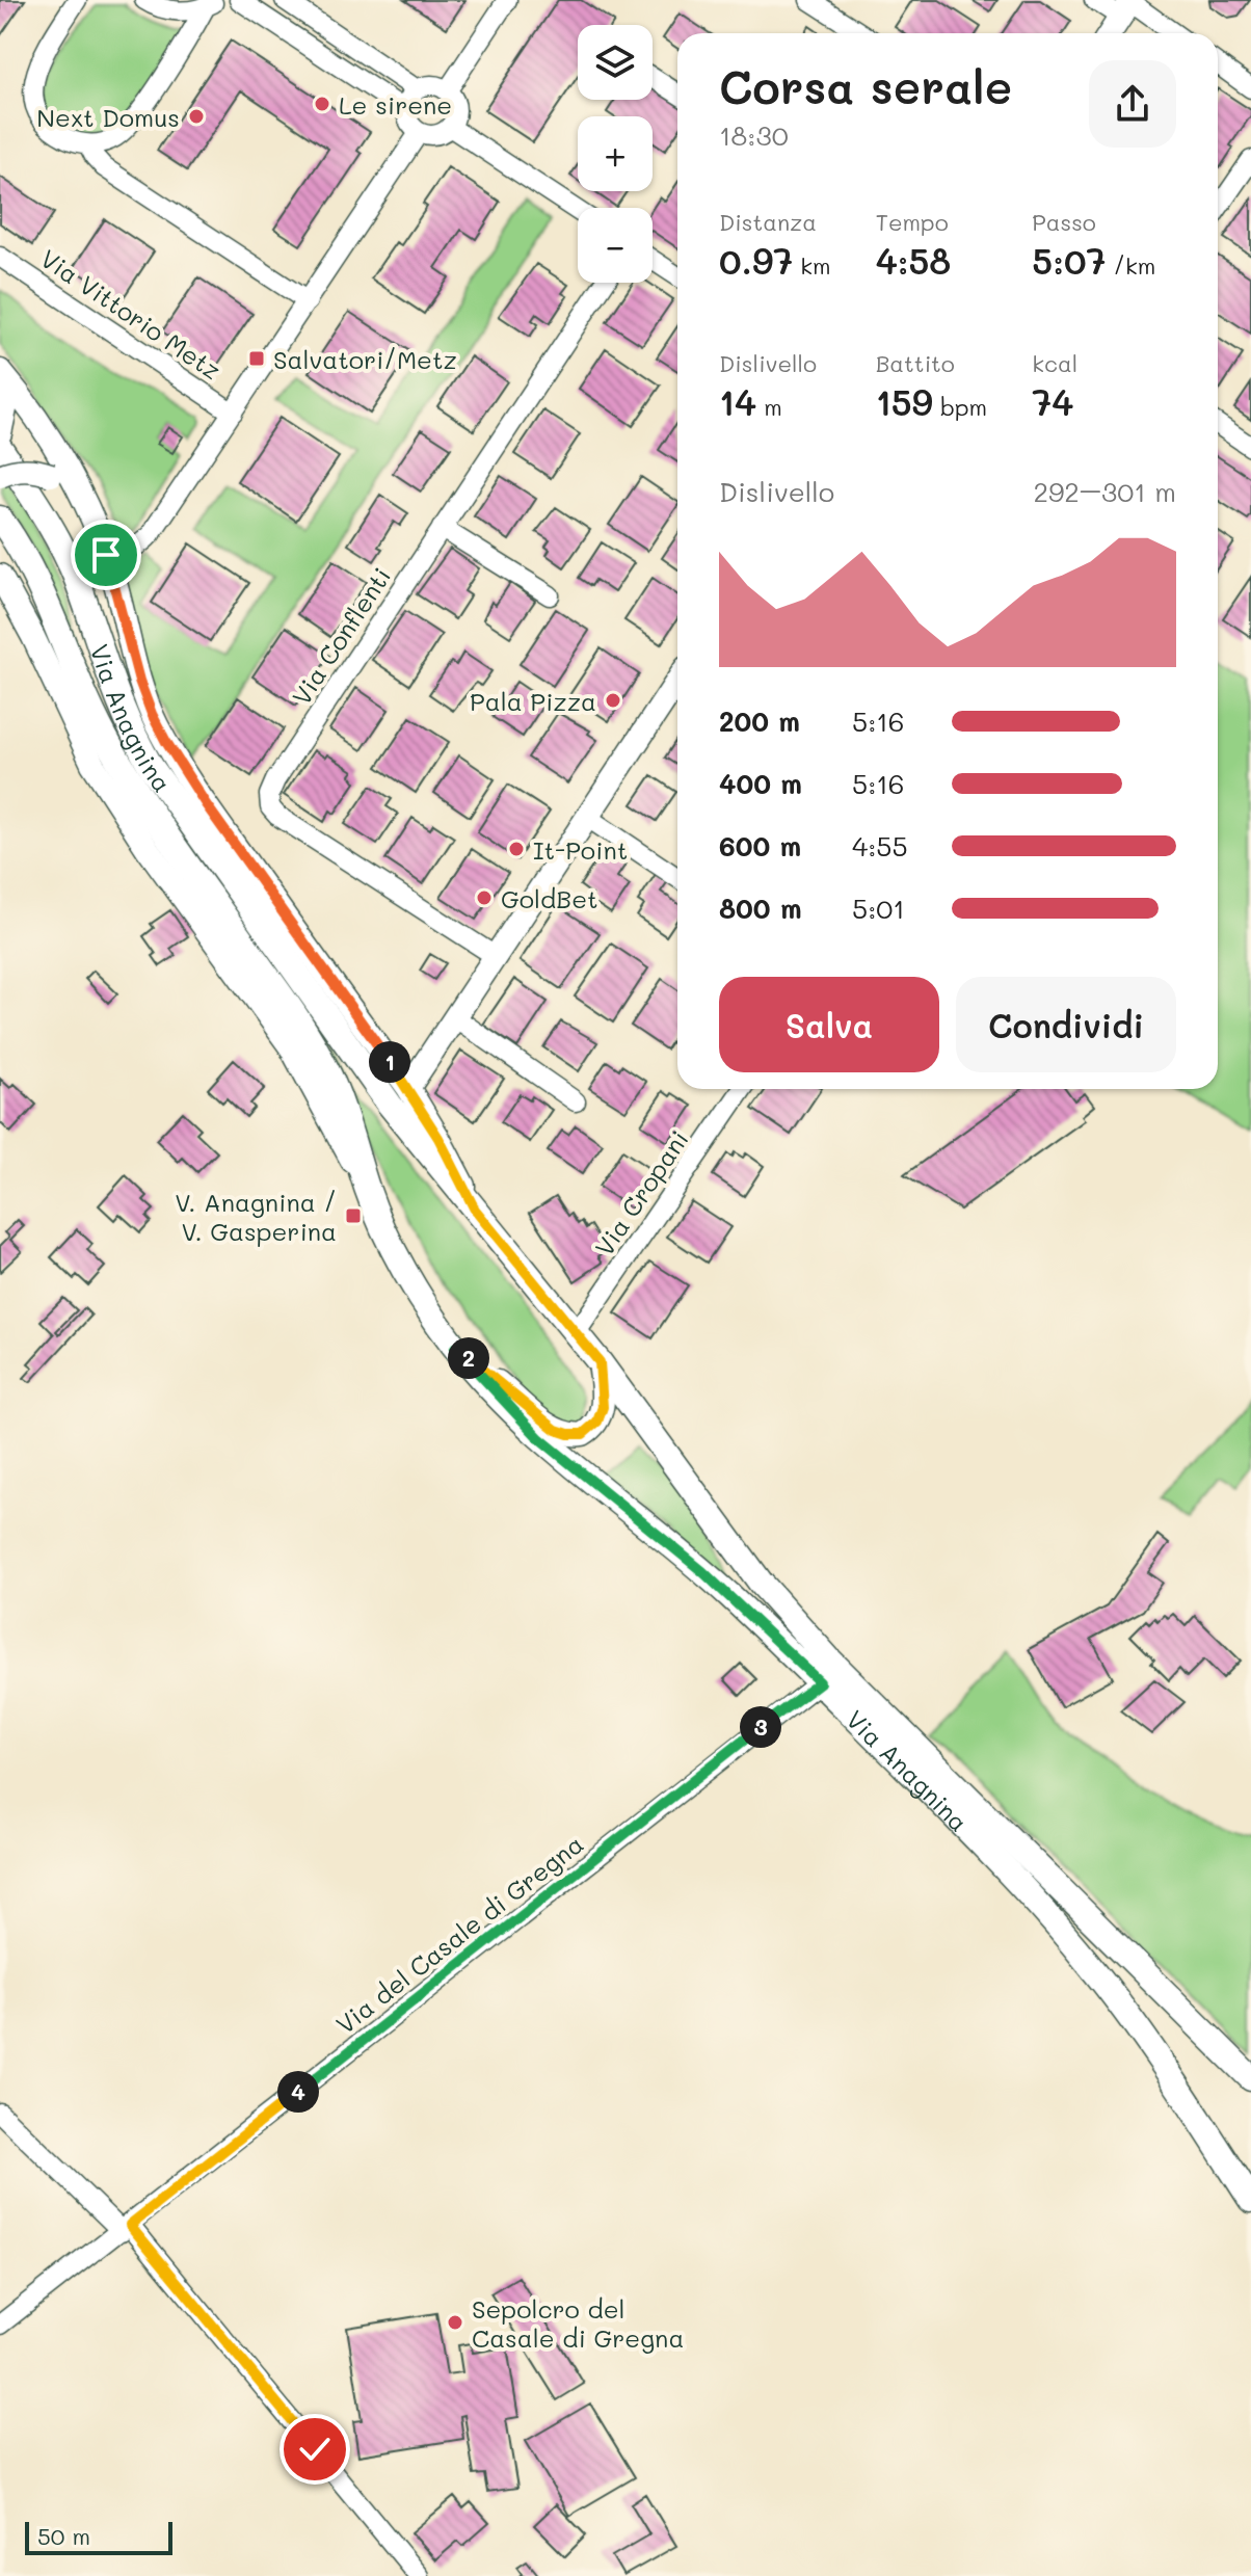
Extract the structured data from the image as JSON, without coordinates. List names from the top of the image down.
{
  "streets": {
    "main road": ["Via Anagnina"],
    "street": [
      "Via Vittorio Metz",
      "Via Conflenti",
      "Via Cropani",
      "Via del Casale di Gregna"
    ]
  },
  "crossings": [
    ["Via Anagnina", "Via Cropani"],
    ["Via Anagnina", "Via del Casale di Gregna"]
  ],
  "places": {
    "other": [
      "Le sirene",
      "Next Domus",
      "Pala Pizza",
      "It-Point",
      "GoldBet",
      "Sepolcro del Casale di Gregna"
    ],
    "transit": ["Salvatori/Metz", "V. Anagnina / V. Gasperina"]
  },
  "scale_bar": "50 m",
  "page": {
    "map_buttons": ["+", "−"],
    "heading": ["Corsa serale", "18:30"],
    "stats": [
      ["Distanza", "0.97 km"],
      ["Tempo", "4:58"],
      ["Passo", "5:07 /km"],
      ["Dislivello", "14 m"],
      ["Battito", "159 bpm"],
      ["kcal", "74"]
    ],
    "chart": ["Dislivello", "292–301 m"],
    "list": [
      {
        "name": "200 m",
        "note": "5:16"
      },
      {
        "name": "400 m",
        "note": "5:16"
      },
      {
        "name": "600 m",
        "note": "4:55"
      },
      {
        "name": "800 m",
        "note": "5:01"
      }
    ],
    "buttons": ["Salva", "Condividi"],
    "pins": [
      "1",
      "2",
      "3",
      "4"
    ],
    "scale": "50 m"
  }
}
